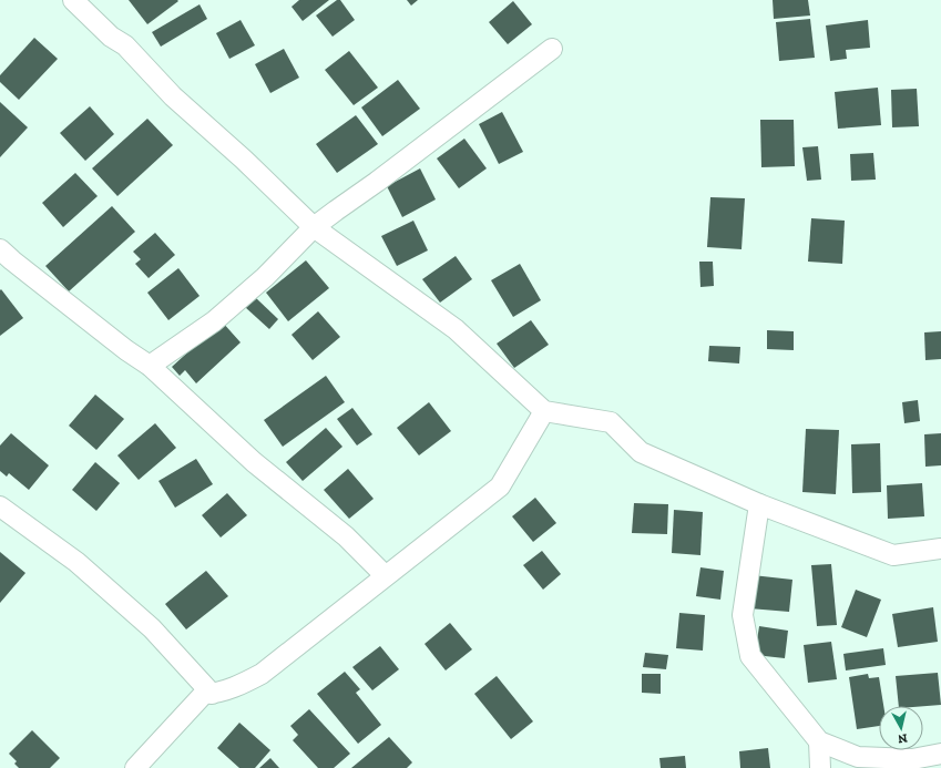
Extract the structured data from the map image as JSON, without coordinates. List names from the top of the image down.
{
  "north": "bottom"
}
